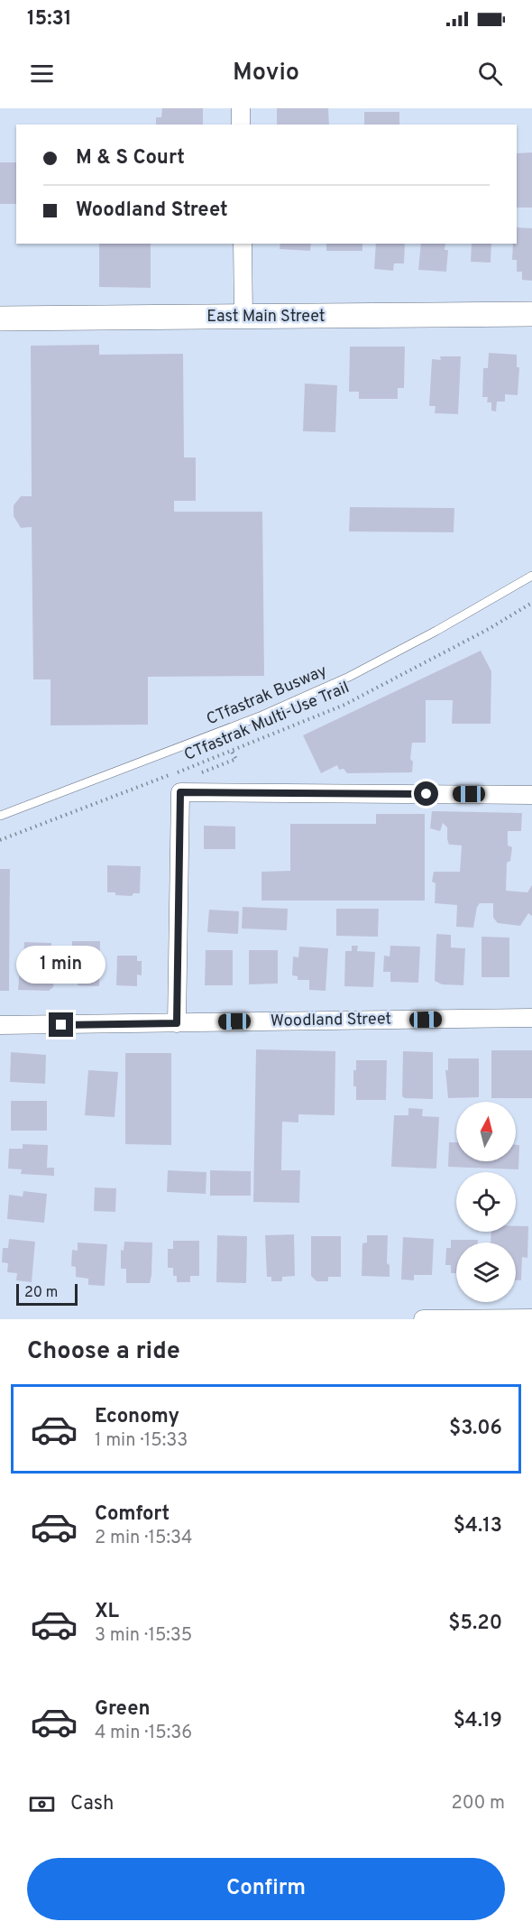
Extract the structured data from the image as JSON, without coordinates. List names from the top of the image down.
{
  "streets": {
    "main road": ["East Main Street"],
    "street": ["Woodland Street"],
    "lane": ["CTfastrak Busway"],
    "path": ["CTfastrak Multi-Use Trail"]
  },
  "scale_bar": "20 m",
  "north": "top",
  "page": {
    "status": "15:31",
    "header": "Movio",
    "banner": ["M & S Court", "Woodland Street"],
    "bubble": "1 min",
    "scale": "20 m",
    "heading": "Choose a ride",
    "list": [
      {
        "name": "Economy",
        "note": "1 min · 15:33",
        "value": "$3.06"
      },
      {
        "name": "Comfort",
        "note": "2 min · 15:34",
        "value": "$4.13"
      },
      {
        "name": "XL",
        "note": "3 min · 15:35",
        "value": "$5.20"
      },
      {
        "name": "Green",
        "note": "4 min · 15:36",
        "value": "$4.19"
      }
    ],
    "pay": ["Cash", "200 m"],
    "buttons": "Confirm"
  }
}
